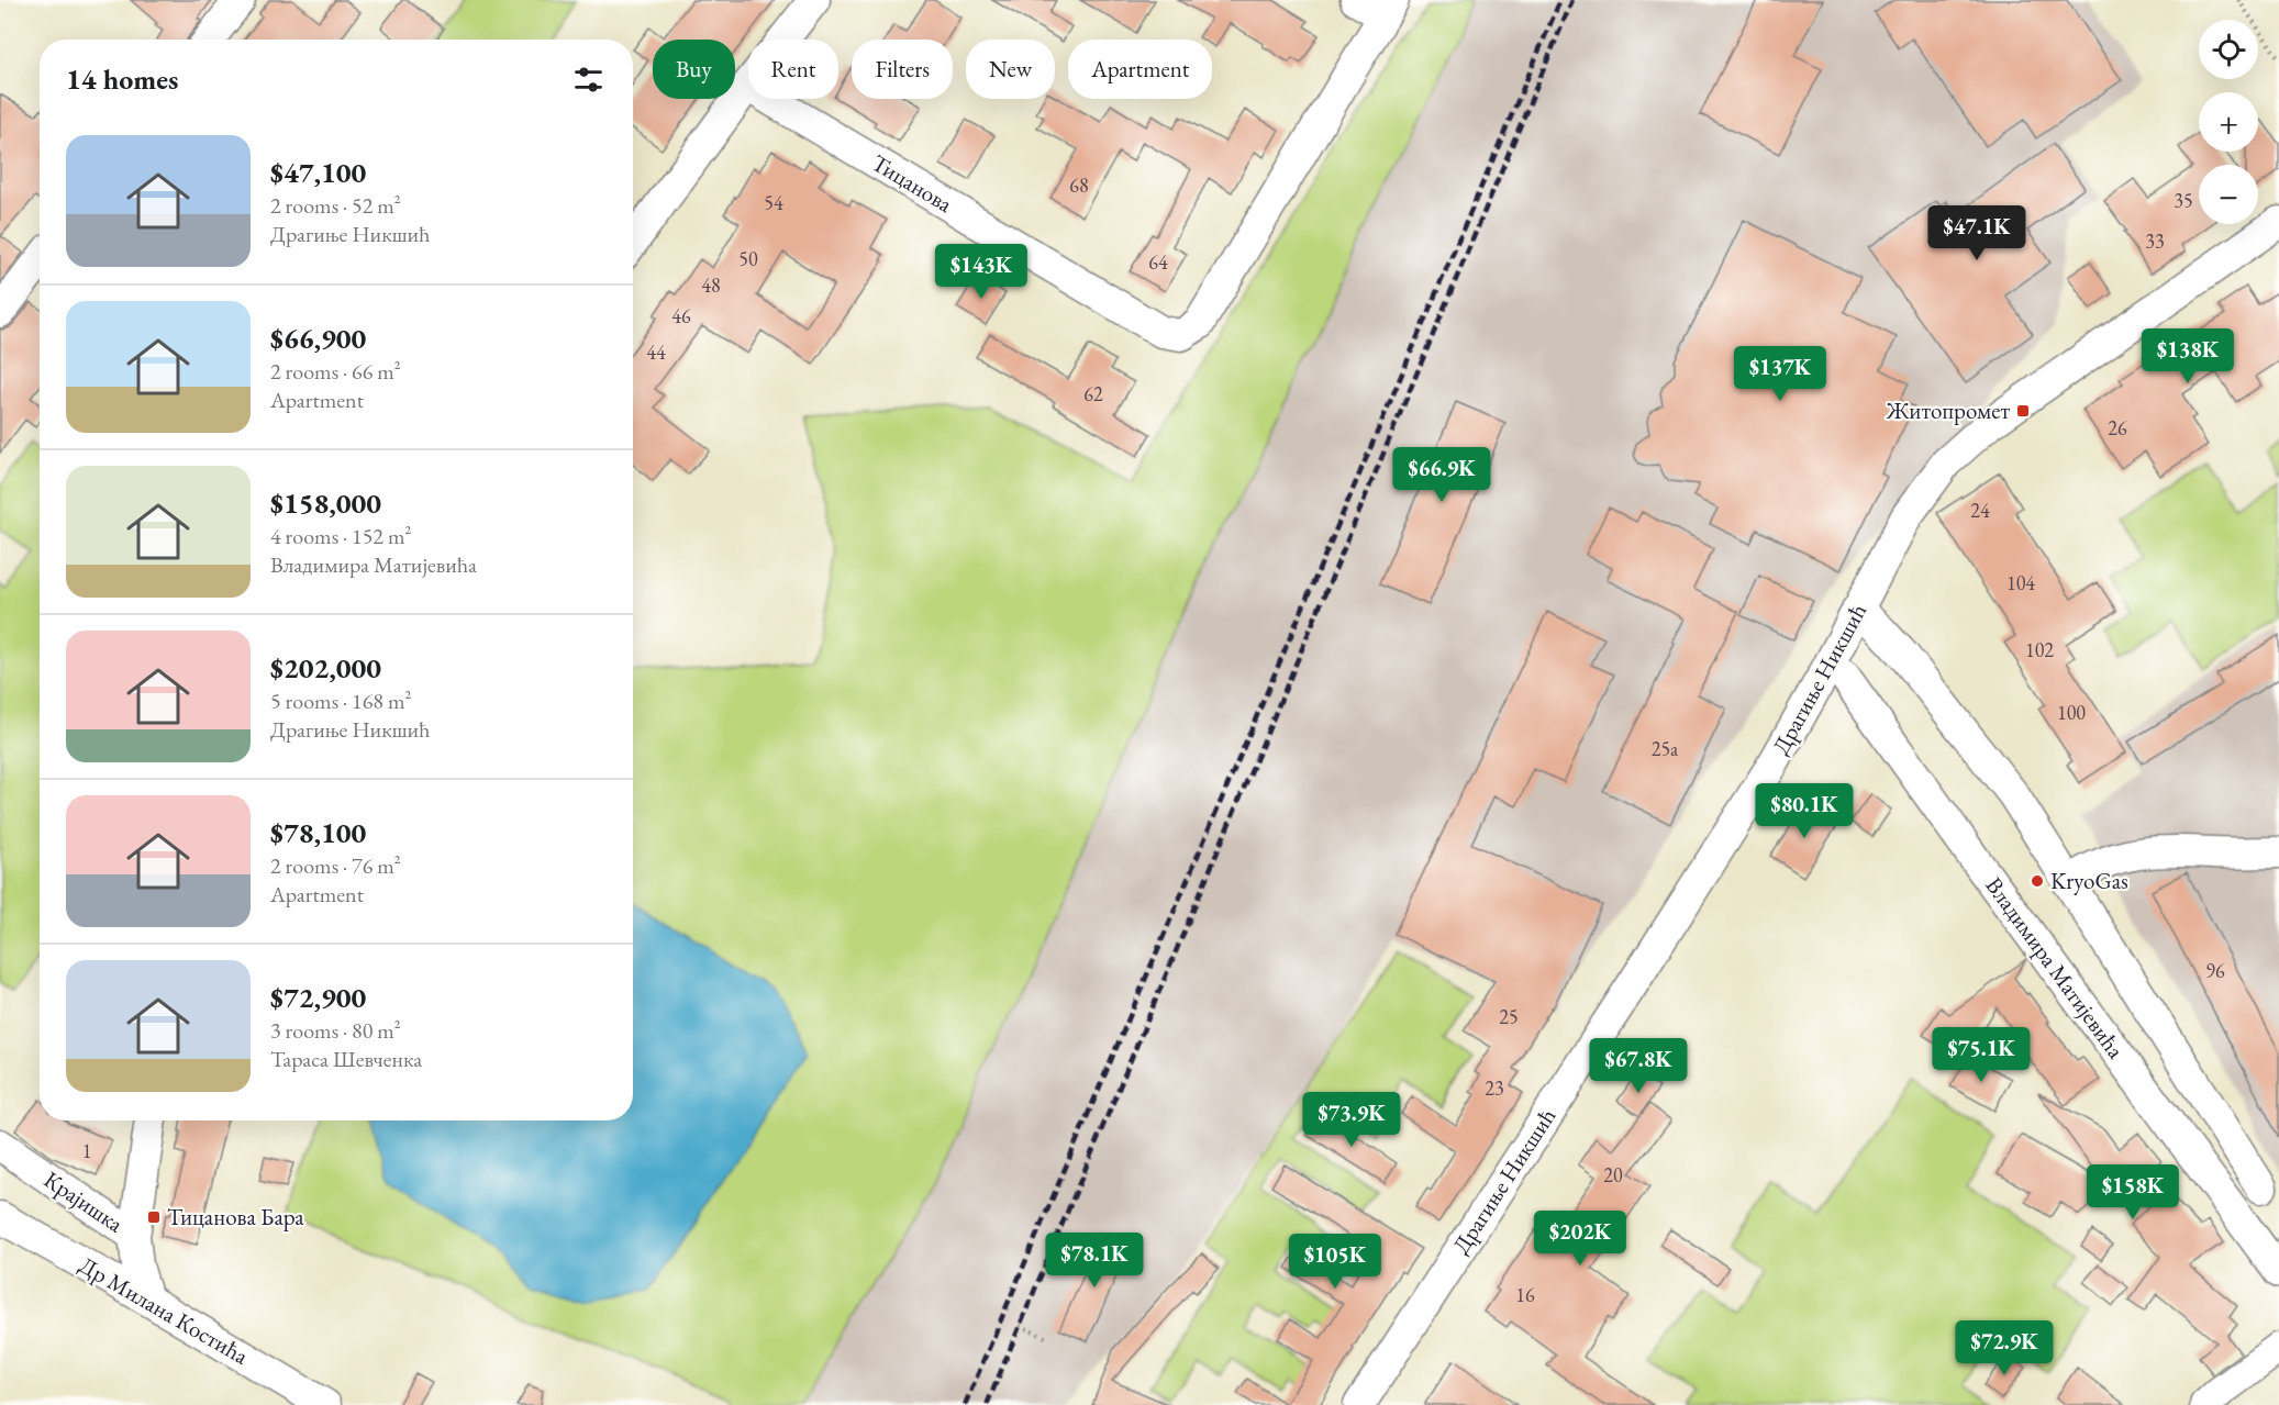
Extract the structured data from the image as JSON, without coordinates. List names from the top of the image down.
{
  "streets": {
    "street": [
      "Тицанова",
      "Драгиње Никшић",
      "Владимира Матијевића",
      "Крајишка",
      "Др Милана Костића"
    ]
  },
  "crossings": [
    ["Драгиње Никшић", "Владимира Матијевића"]
  ],
  "places": {
    "transit": ["Житопромет", "Тицанова Бара"],
    "other": ["KryoGas"]
  },
  "house_numbers": [
    "68",
    "35",
    "54",
    "33",
    "50",
    "64",
    "48",
    "46",
    "44",
    "62",
    "26",
    "24",
    "104",
    "102",
    "100",
    "25a",
    "96",
    "25",
    "23",
    "1",
    "20",
    "16"
  ],
  "page": {
    "map_buttons": ["+", "−"],
    "chip": [
      "Buy",
      "Rent",
      "Filters",
      "New",
      "Apartment"
    ],
    "heading": "14 homes",
    "list": [
      {
        "name": "$47,100",
        "note": "2 rooms · 52 m² · Драгиње Никшић"
      },
      {
        "name": "$66,900",
        "note": "2 rooms · 66 m² · Apartment"
      },
      {
        "name": "$158,000",
        "note": "4 rooms · 152 m² · Владимира Матијевића"
      },
      {
        "name": "$202,000",
        "note": "5 rooms · 168 m² · Драгиње Никшић"
      },
      {
        "name": "$78,100",
        "note": "2 rooms · 76 m² · Apartment"
      },
      {
        "name": "$72,900",
        "note": "3 rooms · 80 m² · Тараса Шевченка"
      }
    ],
    "price": [
      "$47.1K",
      "$143K",
      "$138K",
      "$137K",
      "$66.9K",
      "$80.1K",
      "$75.1K",
      "$67.8K",
      "$73.9K",
      "$158K",
      "$202K",
      "$78.1K",
      "$105K",
      "$72.9K"
    ]
  }
}
